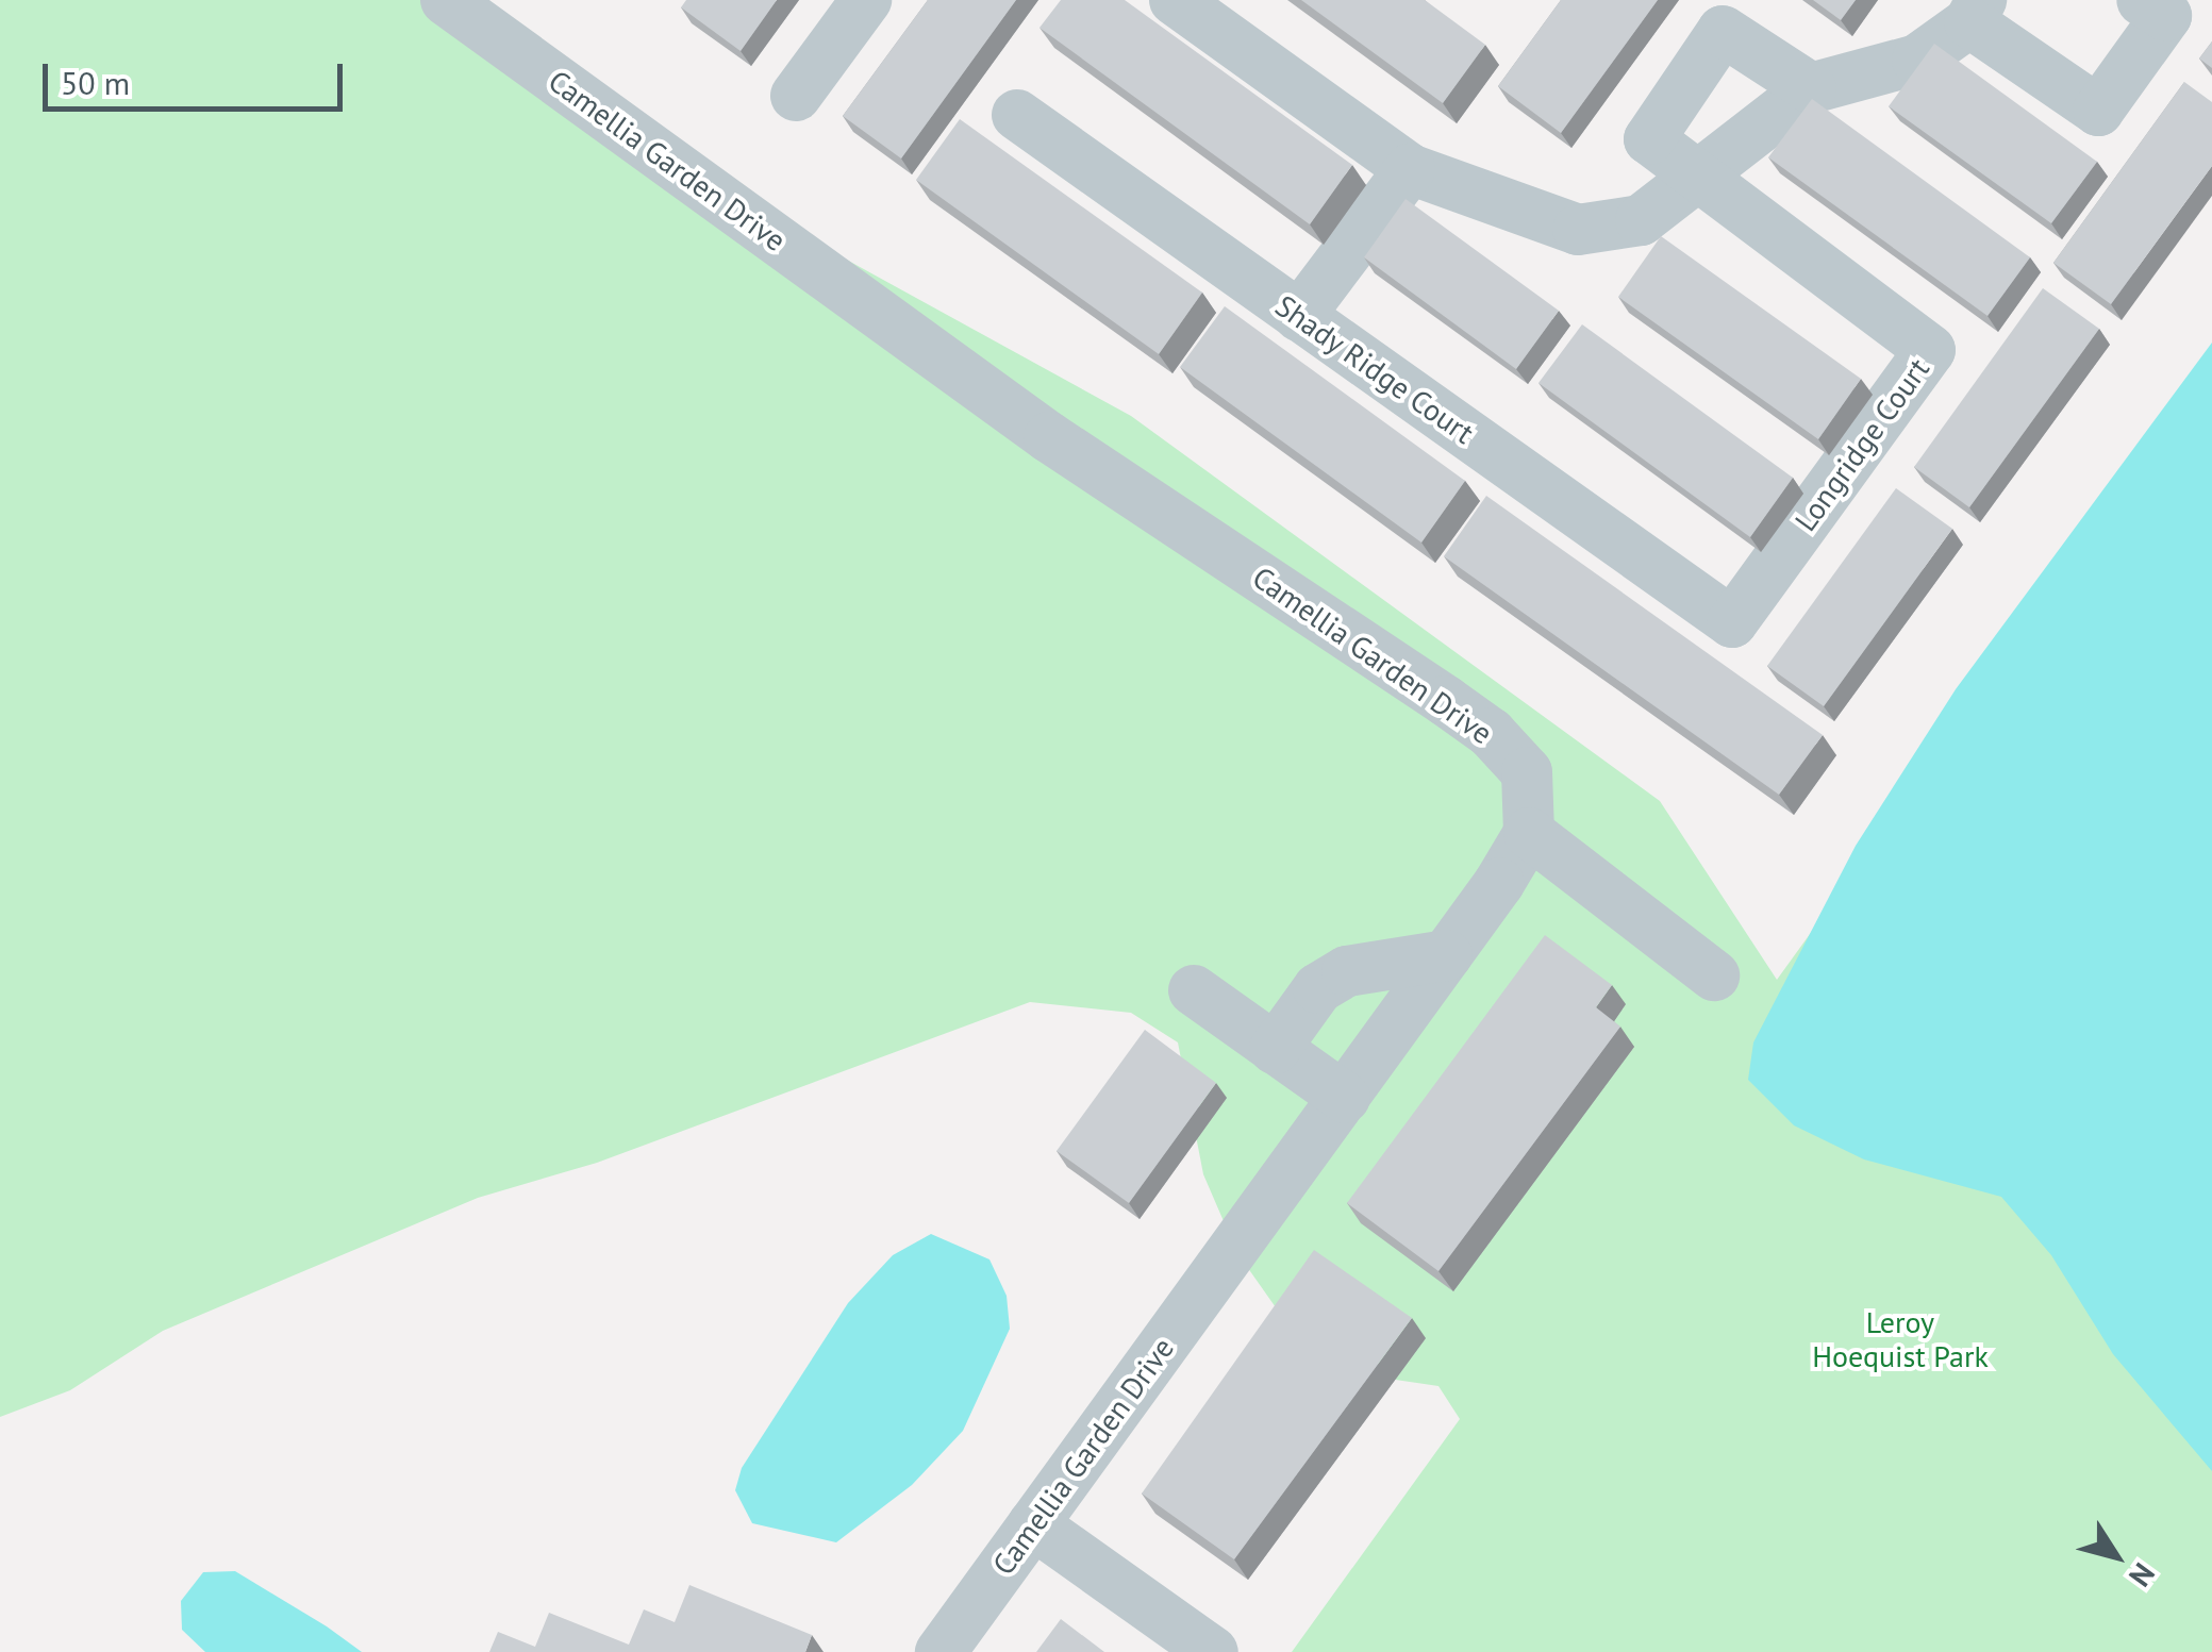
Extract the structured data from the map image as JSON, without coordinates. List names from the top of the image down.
{
  "streets": {
    "lane": ["Camellia Garden Drive", "Shady Ridge Court", "Longridge Court"]
  },
  "crossings": [
    ["Shady Ridge Court", "Longridge Court"]
  ],
  "parks": ["Leroy Hoequist Park"],
  "scale_bar": "50 m",
  "north": "bottom right"
}
